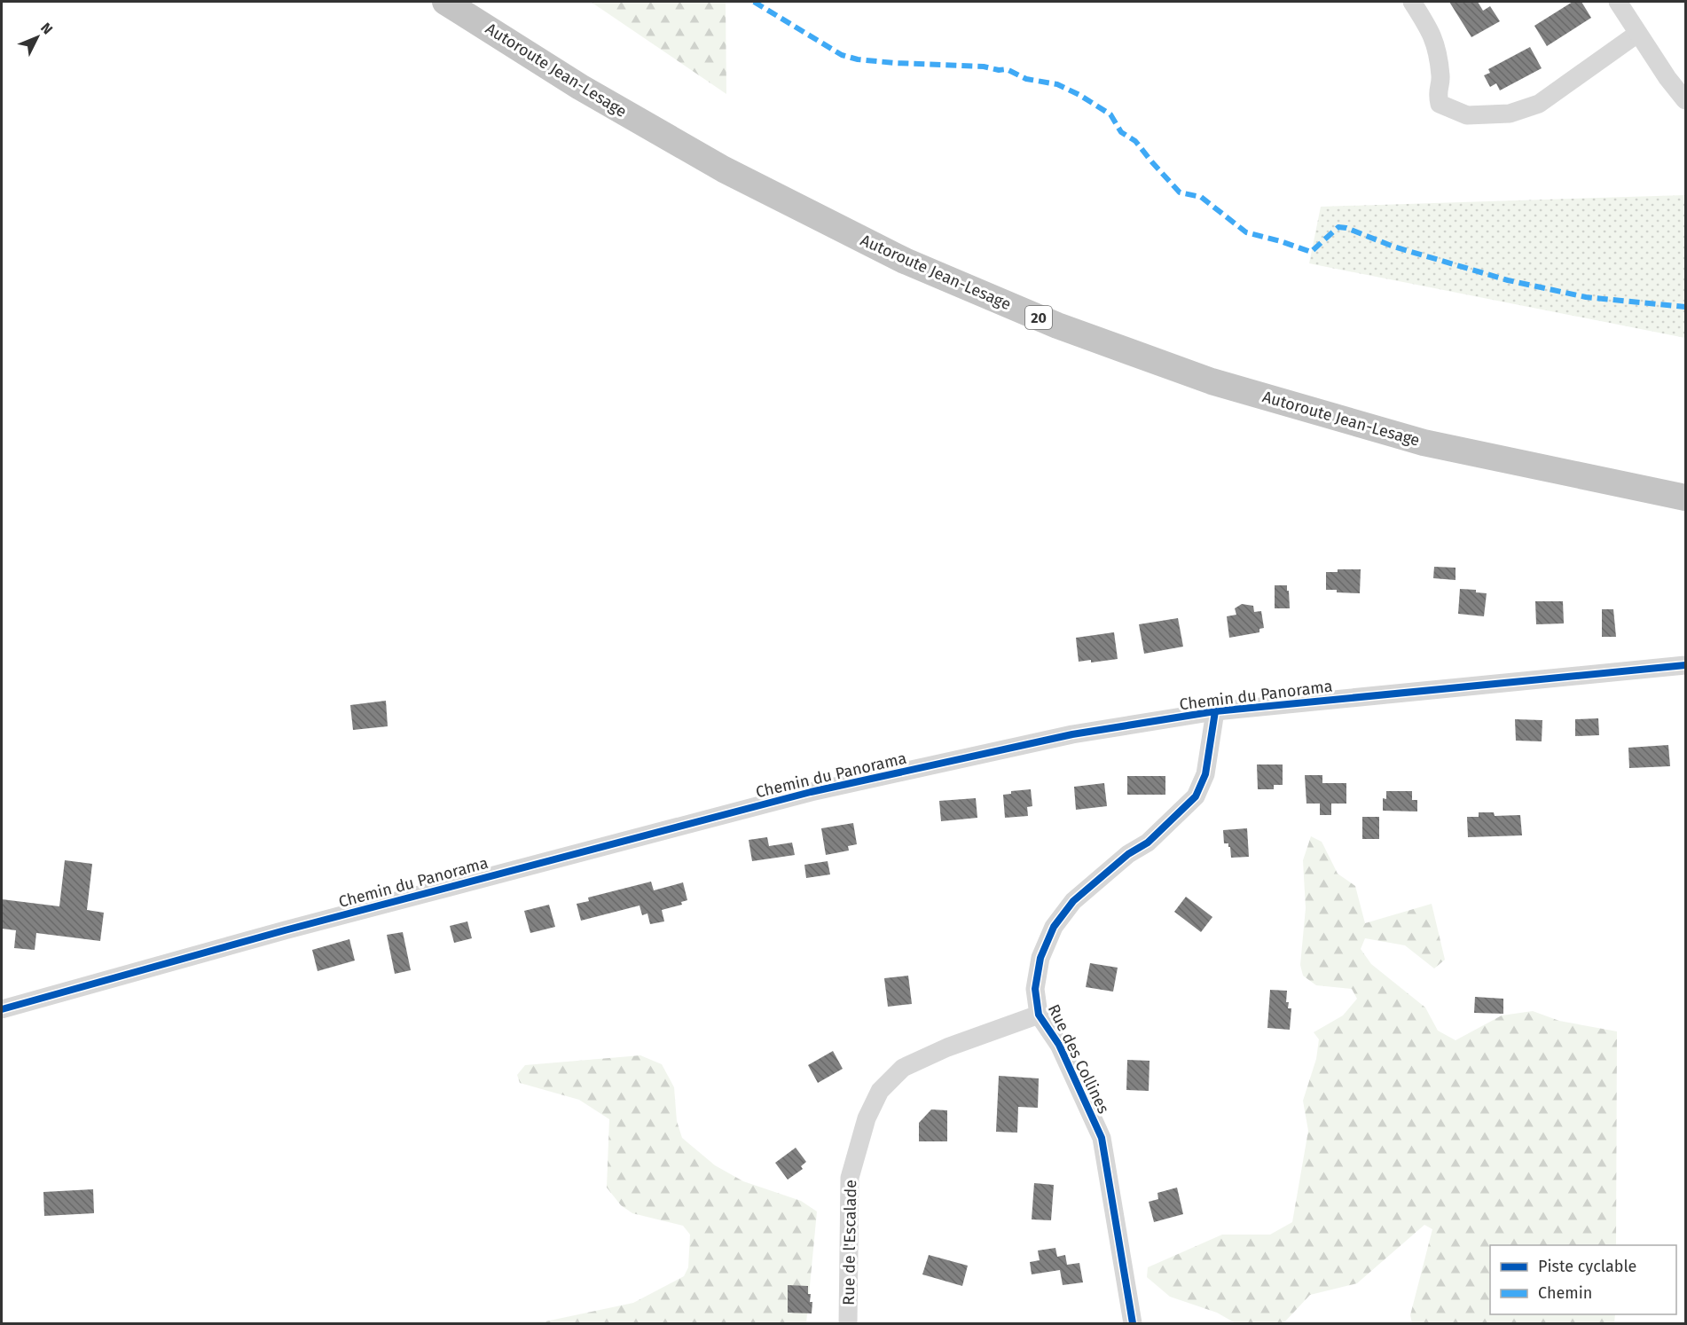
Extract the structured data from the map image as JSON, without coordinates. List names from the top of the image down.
{
  "streets": {
    "highway": ["Autoroute Jean-Lesage", "20"],
    "street": ["Chemin du Panorama", "Rue des Collines", "Rue de l'Escalade"]
  },
  "crossings": [
    ["Chemin du Panorama", "Rue des Collines"],
    ["Rue des Collines", "Rue de l'Escalade"]
  ],
  "legend": ["Piste cyclable", "Chemin"],
  "north": "top right"
}
